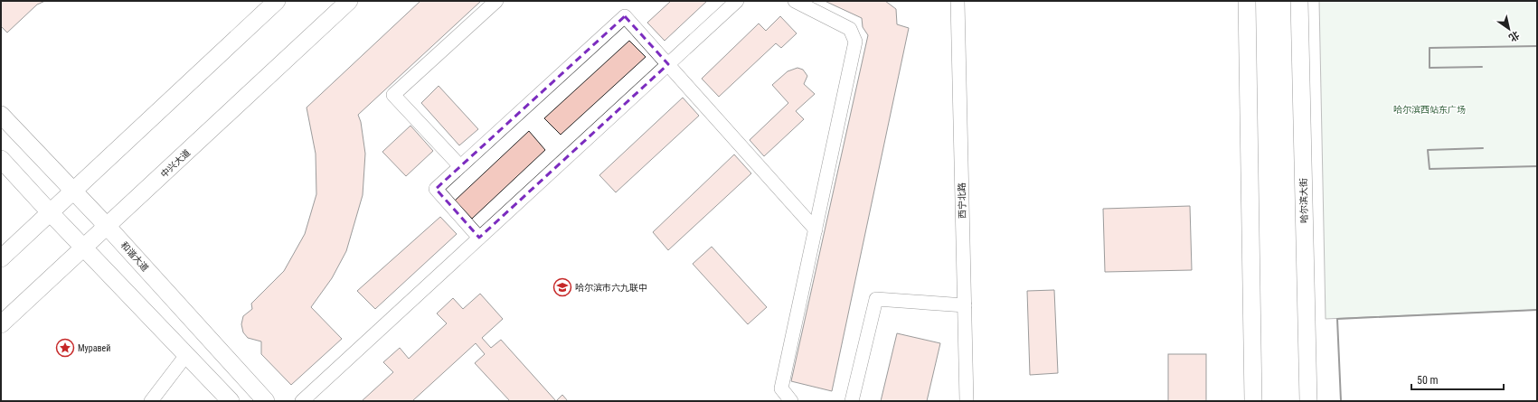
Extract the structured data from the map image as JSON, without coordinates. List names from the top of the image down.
{
  "streets": {
    "main road": ["中兴大道", "哈尔滨大街", "和谐大道"],
    "street": ["西宁北路"]
  },
  "crossings": [
    ["中兴大道", "和谐大道"]
  ],
  "parks": ["哈尔滨西站东广场"],
  "places": {
    "school or university": ["哈尔滨市六九联中"],
    "place": ["Муравей"]
  },
  "scale_bar": "50 m",
  "north": "bottom right"
}
